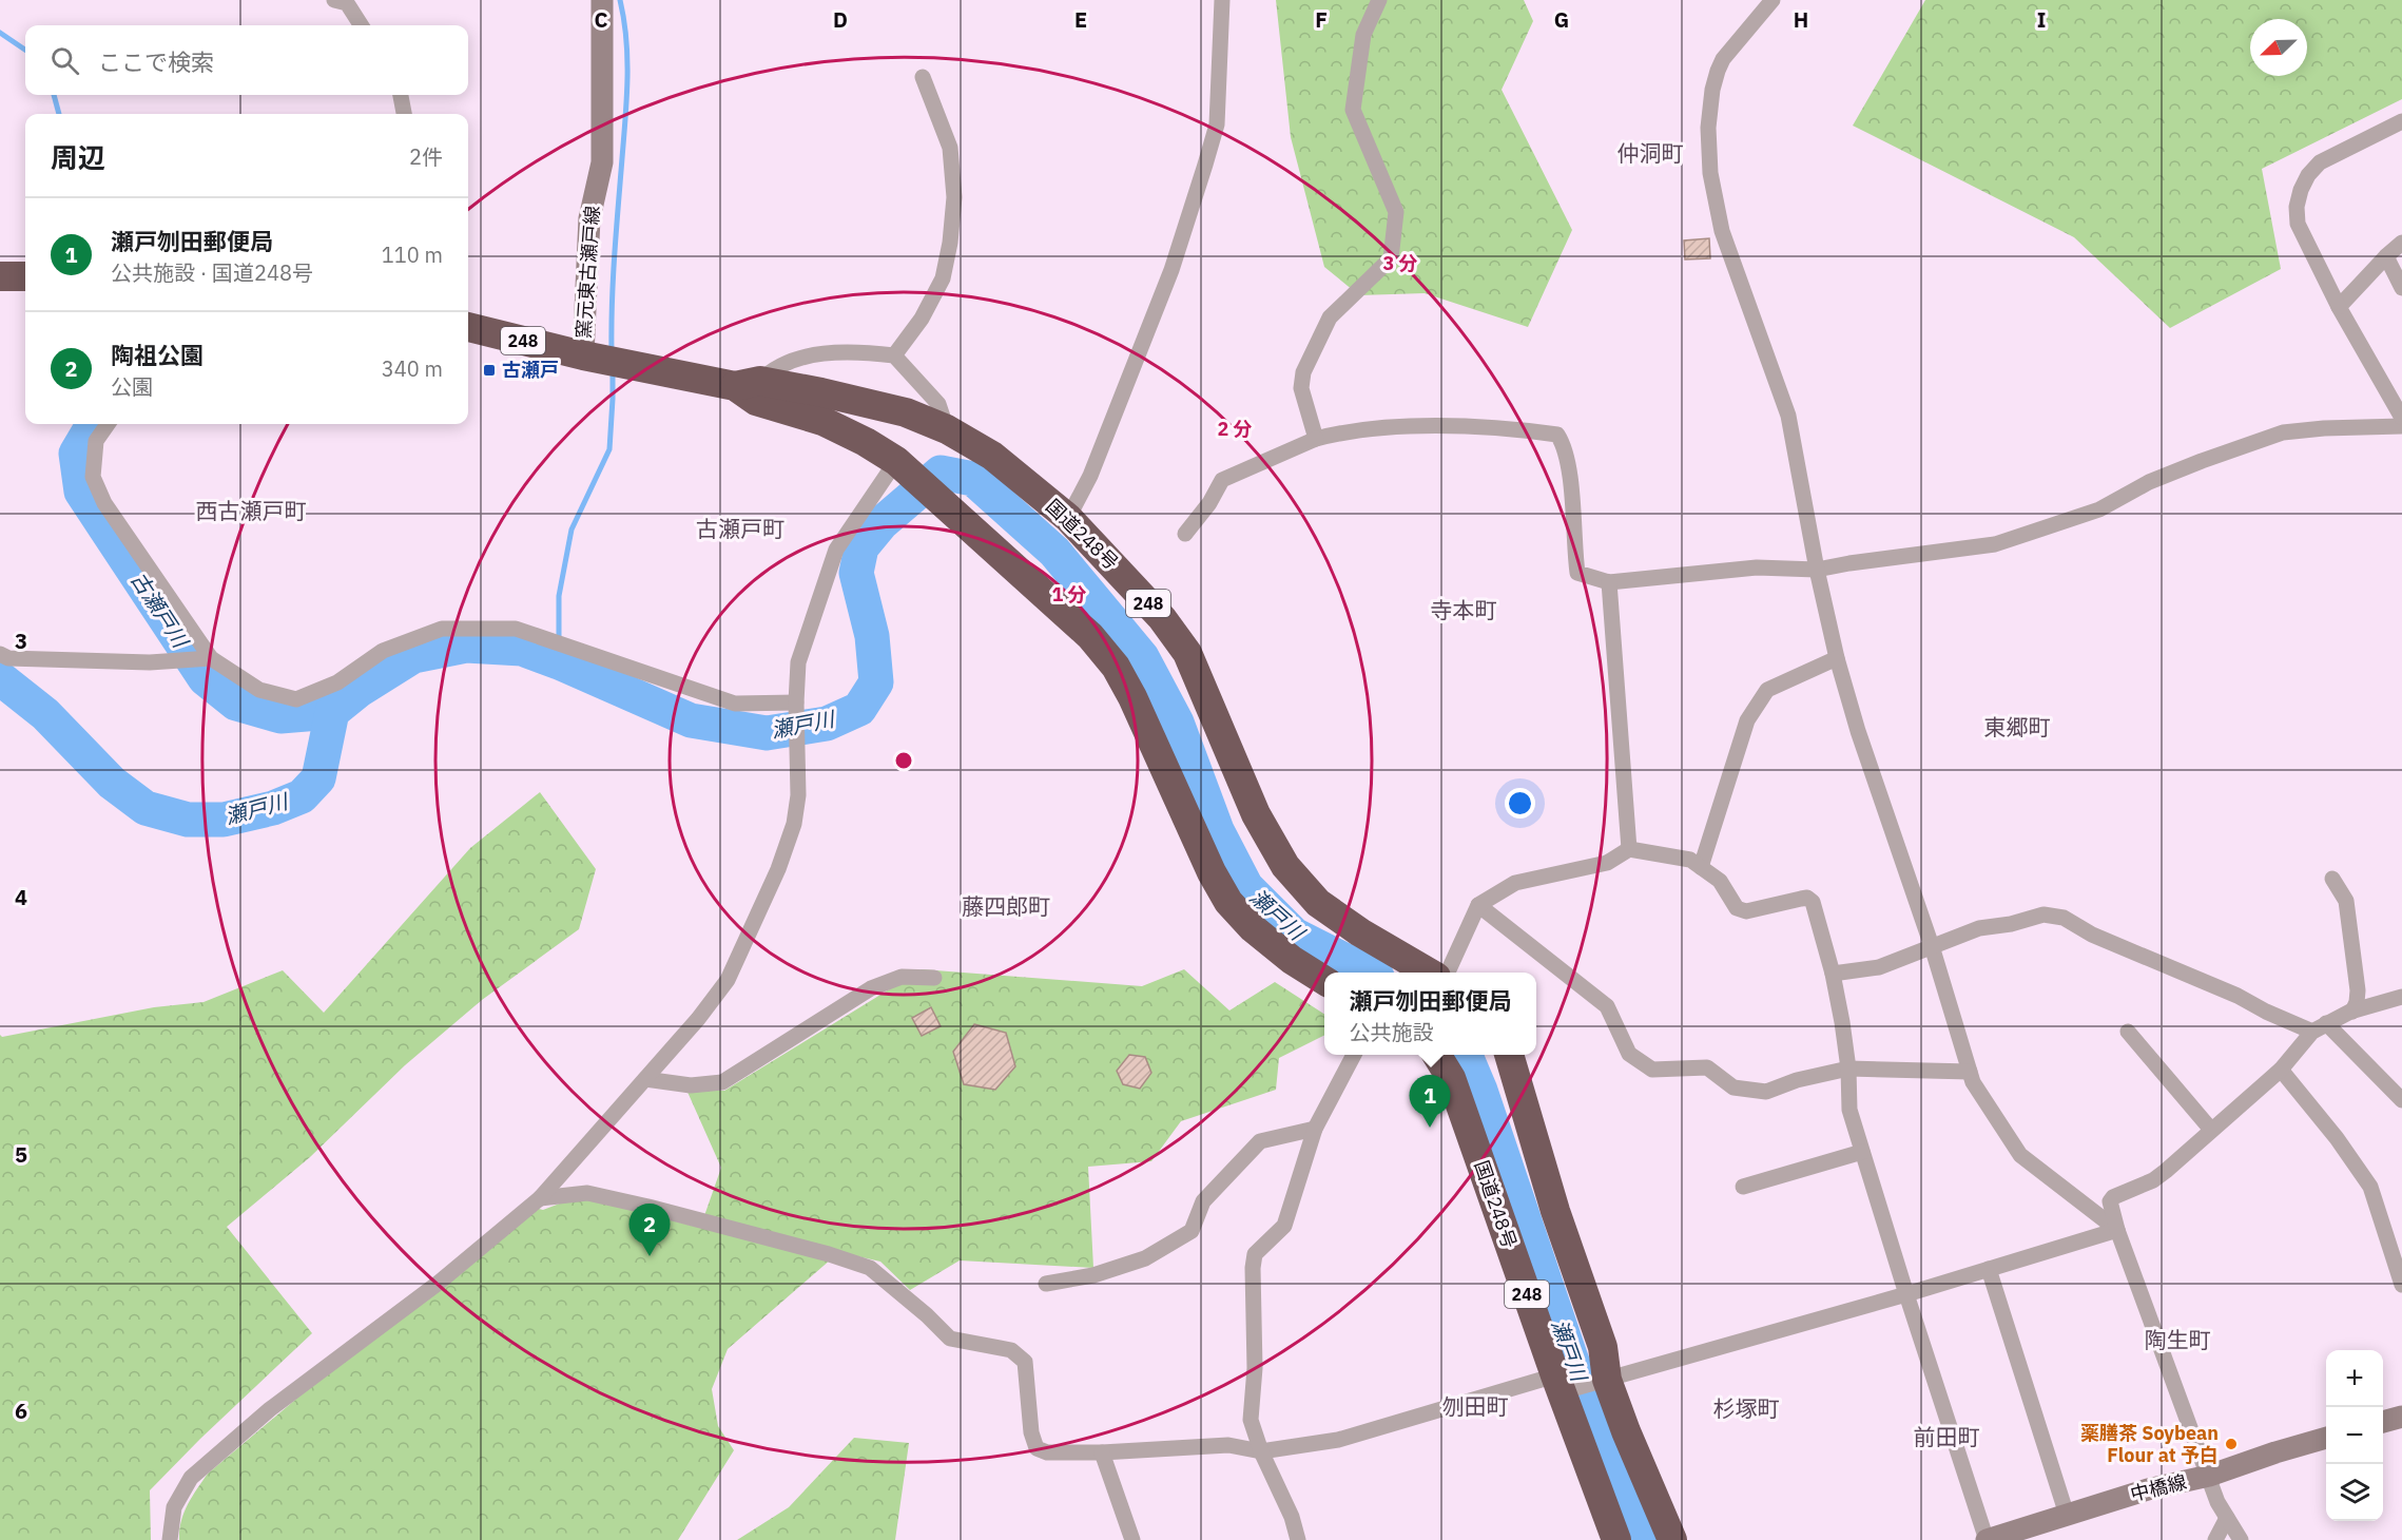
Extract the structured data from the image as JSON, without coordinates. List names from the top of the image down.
{
  "streets": {
    "highway": ["248", "国道248号"],
    "street": ["窯元東古瀬戸線", "中橋線"]
  },
  "crossings": [
    ["窯元東古瀬戸線", "国道248号"]
  ],
  "districts": [
    "仲洞町",
    "西古瀬戸町",
    "古瀬戸町",
    "寺本町",
    "東郷町",
    "藤四郎町",
    "陶生町",
    "刎田町",
    "杉塚町",
    "前田町"
  ],
  "water": ["古瀬戸川", "瀬戸川"],
  "places": {
    "transit": ["古瀬戸"],
    "other": ["薬膳茶 Soybean Flour at 予白"]
  },
  "north": "bottom left",
  "page": {
    "search": "ここで検索",
    "heading": ["周辺", "2件"],
    "list": [
      {
        "mark": "1",
        "name": "瀬戸刎田郵便局",
        "note": "公共施設 · 国道248号",
        "value": "110 m"
      },
      {
        "mark": "2",
        "name": "陶祖公園",
        "note": "公園",
        "value": "340 m"
      }
    ],
    "popup": ["瀬戸刎田郵便局", "公共施設"],
    "pins": ["1", "2"],
    "map_buttons": ["+", "−"]
  },
  "grid": {
    "columns": [
      "C",
      "D",
      "E",
      "F",
      "G",
      "H",
      "I"
    ],
    "rows": [
      "3",
      "4",
      "5",
      "6"
    ]
  },
  "rings": ["3 分", "2 分", "1 分"]
}
